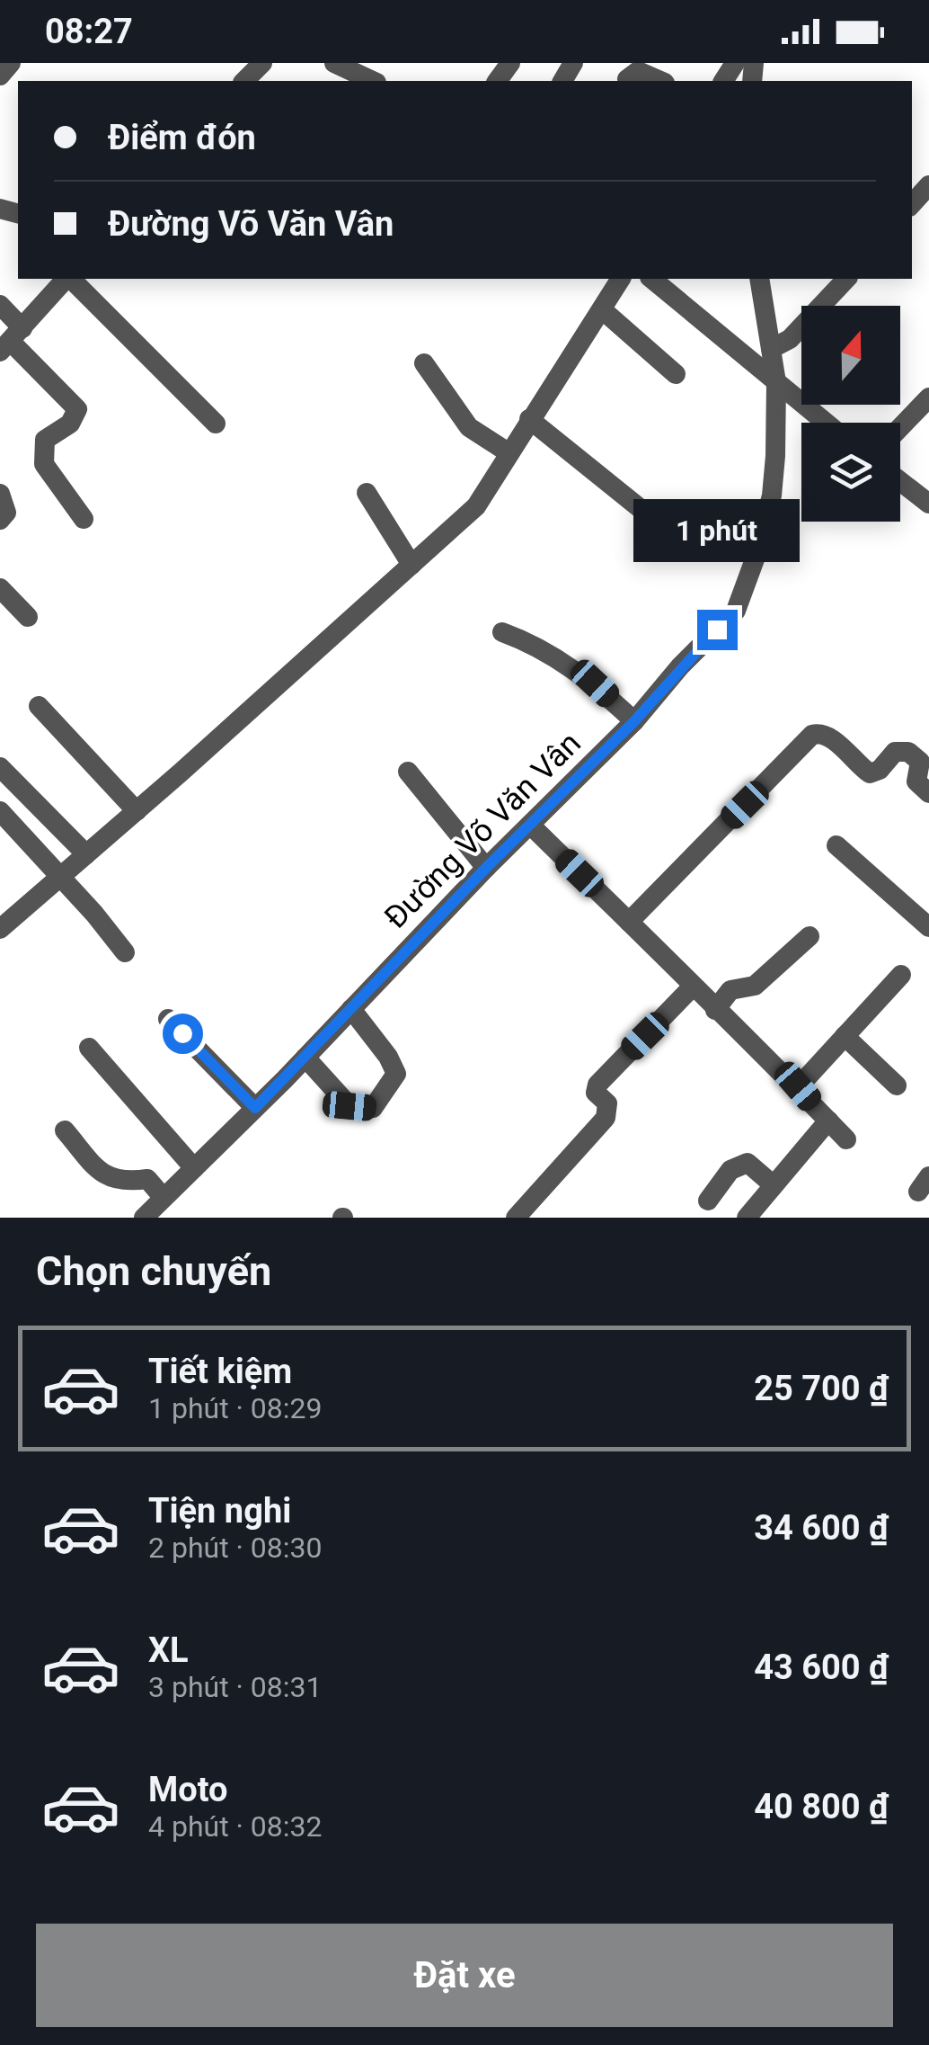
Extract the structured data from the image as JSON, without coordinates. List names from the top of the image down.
{
  "streets": {
    "street": ["Đường Võ Văn Vân"]
  },
  "north": "top",
  "page": {
    "status": "08:27",
    "banner": ["Điểm đón", "Đường Võ Văn Vân"],
    "bubble": "1 phút",
    "heading": "Chọn chuyến",
    "list": [
      {
        "name": "Tiết kiệm",
        "note": "1 phút · 08:29",
        "value": "25 700 ₫"
      },
      {
        "name": "Tiện nghi",
        "note": "2 phút · 08:30",
        "value": "34 600 ₫"
      },
      {
        "name": "XL",
        "note": "3 phút · 08:31",
        "value": "43 600 ₫"
      },
      {
        "name": "Moto",
        "note": "4 phút · 08:32",
        "value": "40 800 ₫"
      }
    ],
    "buttons": "Đặt xe"
  }
}
